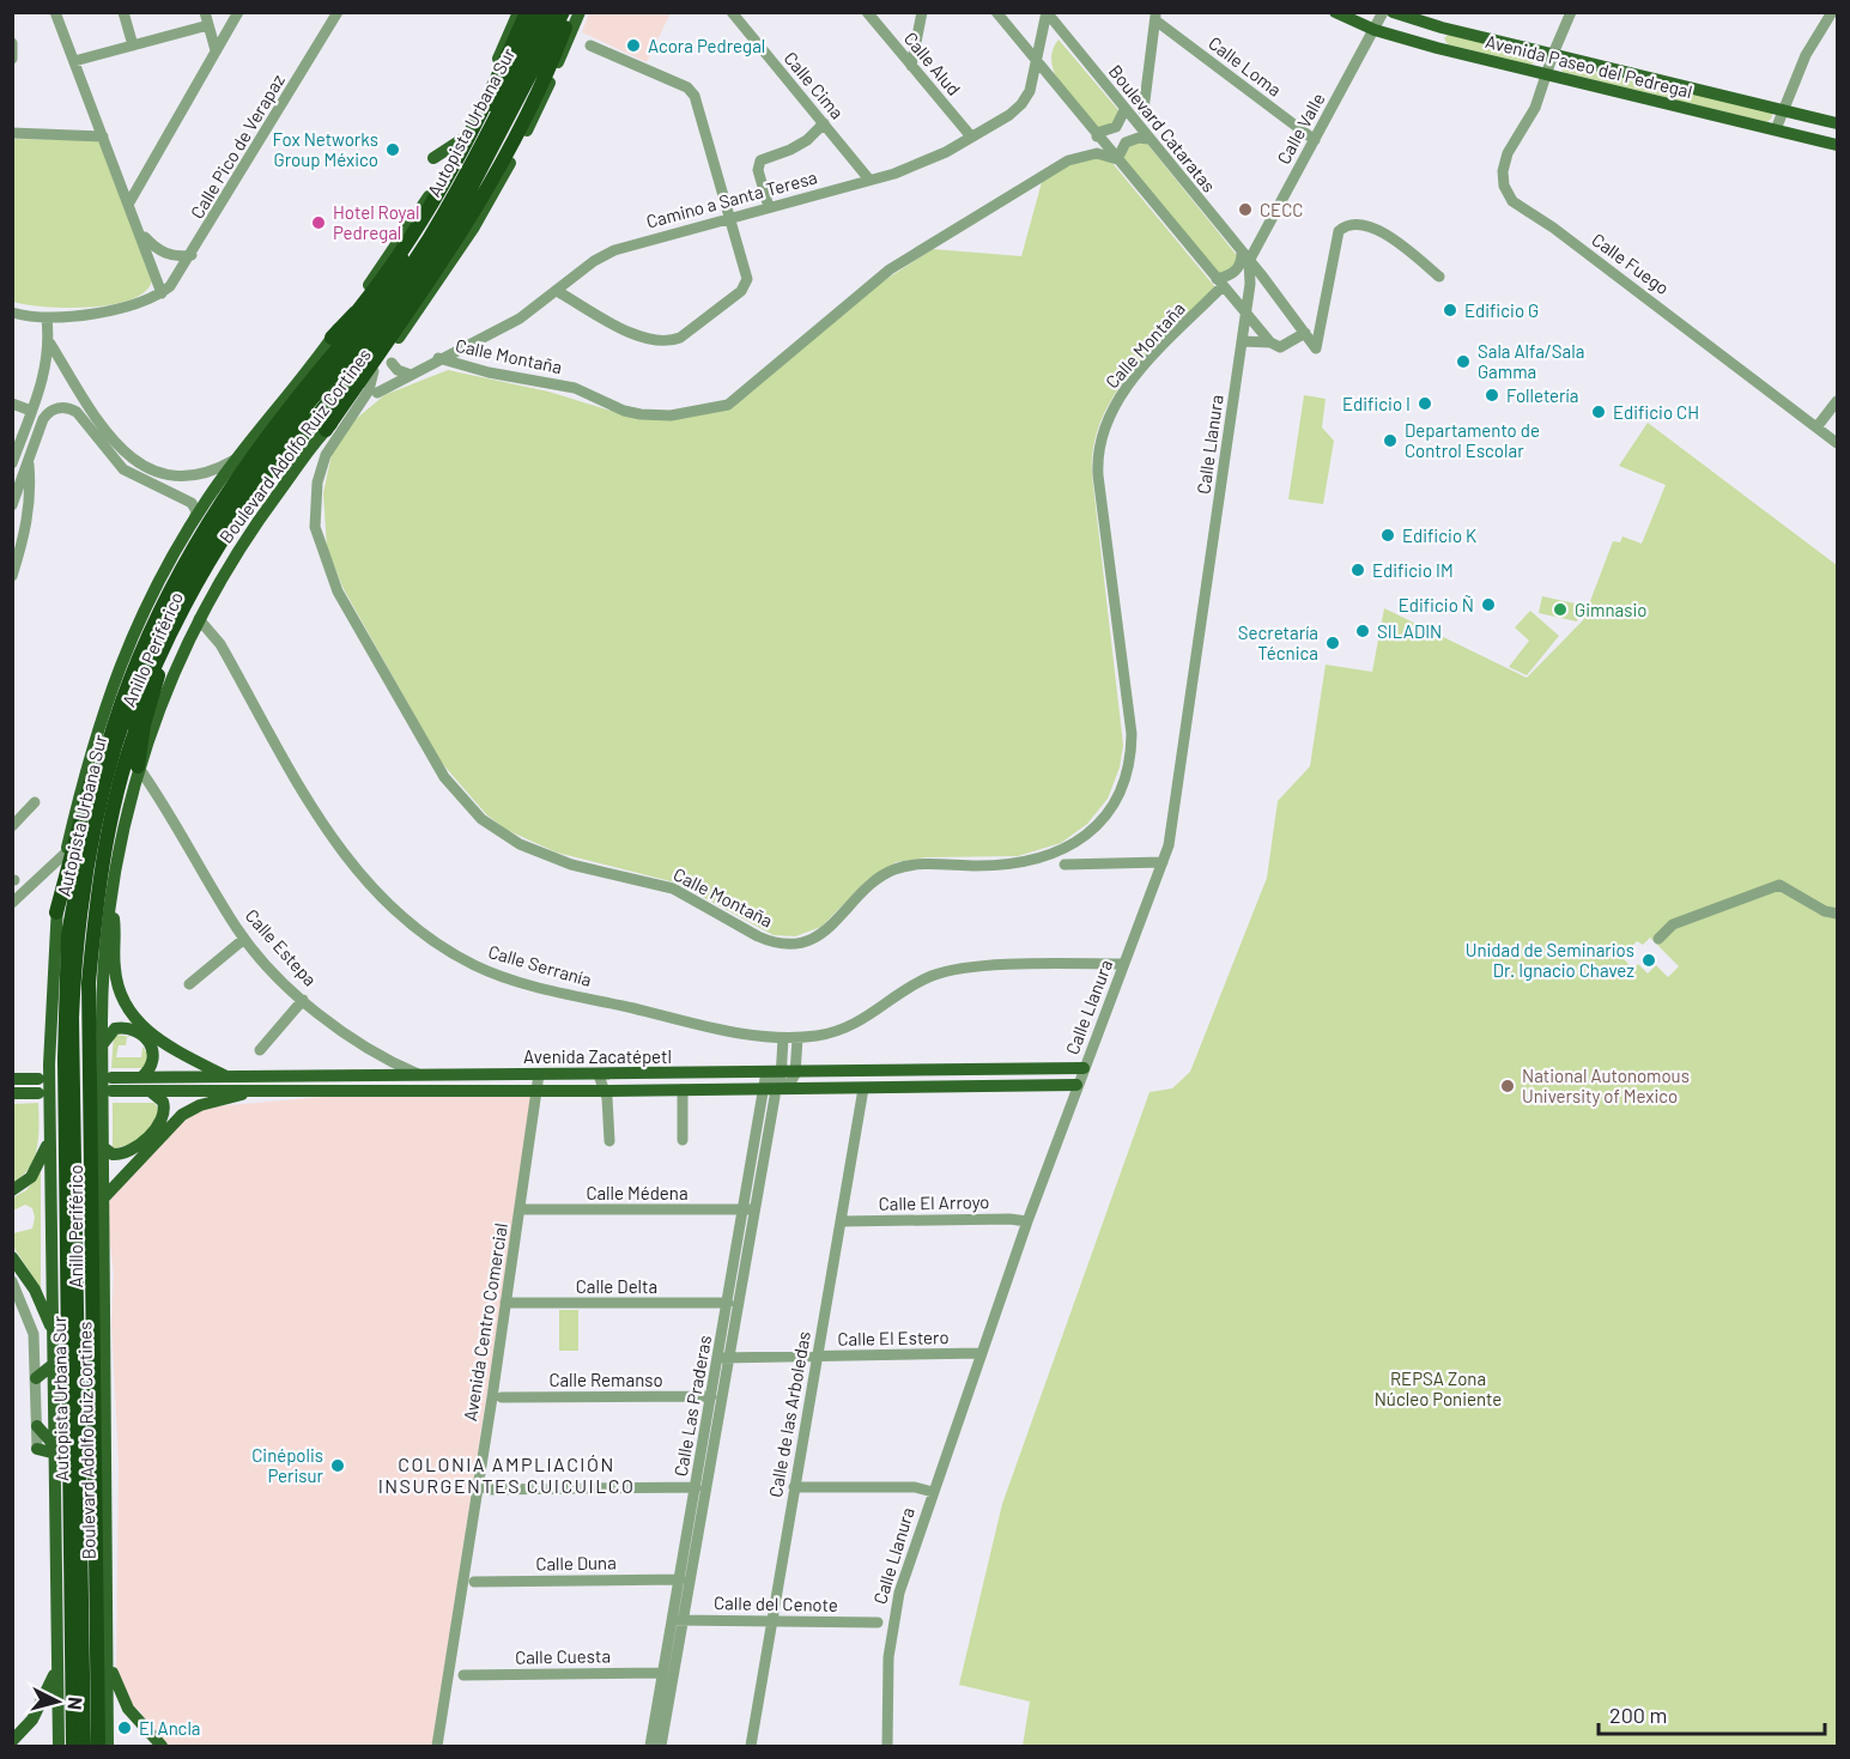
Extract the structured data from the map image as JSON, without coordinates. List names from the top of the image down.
{
  "streets": {
    "highway": ["Autopista Urbana Sur", "Anillo Periférico"],
    "main road": ["Avenida Paseo del Pedregal", "Boulevard Adolfo Ruiz Cortines", "Avenida Zacatépetl"],
    "street": [
      "Calle Alud",
      "Calle Loma",
      "Calle Cima",
      "Boulevard Cataratas",
      "Calle Valle",
      "Calle Pico de Verapaz",
      "Camino a Santa Teresa",
      "Calle Fuego",
      "Calle Montaña",
      "Calle Llanura",
      "Calle Estepa",
      "Calle Serranía",
      "Calle Médena",
      "Calle El Arroyo",
      "Calle Delta",
      "Avenida Centro Comercial",
      "Calle El Estero",
      "Calle Remanso",
      "Calle Las Praderas",
      "Calle de las Arboledas",
      "Calle Duna",
      "Calle del Cenote",
      "Calle Cuesta"
    ]
  },
  "crossings": [
    ["Calle Alud", "Camino a Santa Teresa"],
    ["Calle Loma", "Calle Valle"],
    ["Avenida Paseo del Pedregal", "Calle Valle"],
    ["Avenida Paseo del Pedregal", "Calle Fuego"],
    ["Calle Cima", "Camino a Santa Teresa"],
    ["Boulevard Cataratas", "Calle Valle"],
    ["Boulevard Cataratas", "Calle Llanura"],
    ["Calle Valle", "Calle Montaña"],
    ["Calle Valle", "Calle Llanura"],
    ["Camino a Santa Teresa", "Calle Montaña"],
    ["Calle Montaña", "Boulevard Adolfo Ruiz Cortines"],
    ["Calle Llanura", "Calle Serranía"],
    ["Calle Llanura", "Avenida Zacatépetl"],
    ["Calle Llanura", "Calle El Arroyo"],
    ["Calle Llanura", "Calle El Estero"],
    ["Boulevard Adolfo Ruiz Cortines", "Calle Estepa"],
    ["Boulevard Adolfo Ruiz Cortines", "Calle Serranía"],
    ["Calle Estepa", "Avenida Zacatépetl"],
    ["Avenida Zacatépetl", "Avenida Centro Comercial"],
    ["Avenida Zacatépetl", "Calle Las Praderas"],
    ["Avenida Zacatépetl", "Calle de las Arboledas"],
    ["Calle Médena", "Avenida Centro Comercial"],
    ["Calle Médena", "Calle Las Praderas"],
    ["Calle El Arroyo", "Calle de las Arboledas"],
    ["Calle Delta", "Avenida Centro Comercial"],
    ["Calle Delta", "Calle Las Praderas"],
    ["Calle El Estero", "Calle Las Praderas"],
    ["Calle El Estero", "Calle de las Arboledas"],
    ["Calle Remanso", "Calle Las Praderas"],
    ["Calle Las Praderas", "Calle Duna"],
    ["Calle Las Praderas", "Calle del Cenote"],
    ["Calle Las Praderas", "Calle Cuesta"],
    ["Calle de las Arboledas", "Calle del Cenote"]
  ],
  "districts": ["COLONIA AMPLIACIÓN INSURGENTES CUICUILCO"],
  "parks": ["REPSA Zona Núcleo Poniente"],
  "places": [
    "Acora Pedregal",
    "Fox Networks Group México",
    "CECC",
    "Hotel Royal Pedregal",
    "Edificio G",
    "Sala Alfa/Sala Gamma",
    "Folletería",
    "Edificio I",
    "Edificio CH",
    "Departamento de Control Escolar",
    "Edificio K",
    "Edificio IM",
    "Edificio Ñ",
    "Gimnasio",
    "SILADIN",
    "Secretaría Técnica",
    "Unidad de Seminarios Dr. Ignacio Chavez",
    "National Autonomous University of Mexico",
    "Cinépolis Perisur",
    "El Ancla"
  ],
  "scale_bar": "200 m",
  "north": "right"
}
